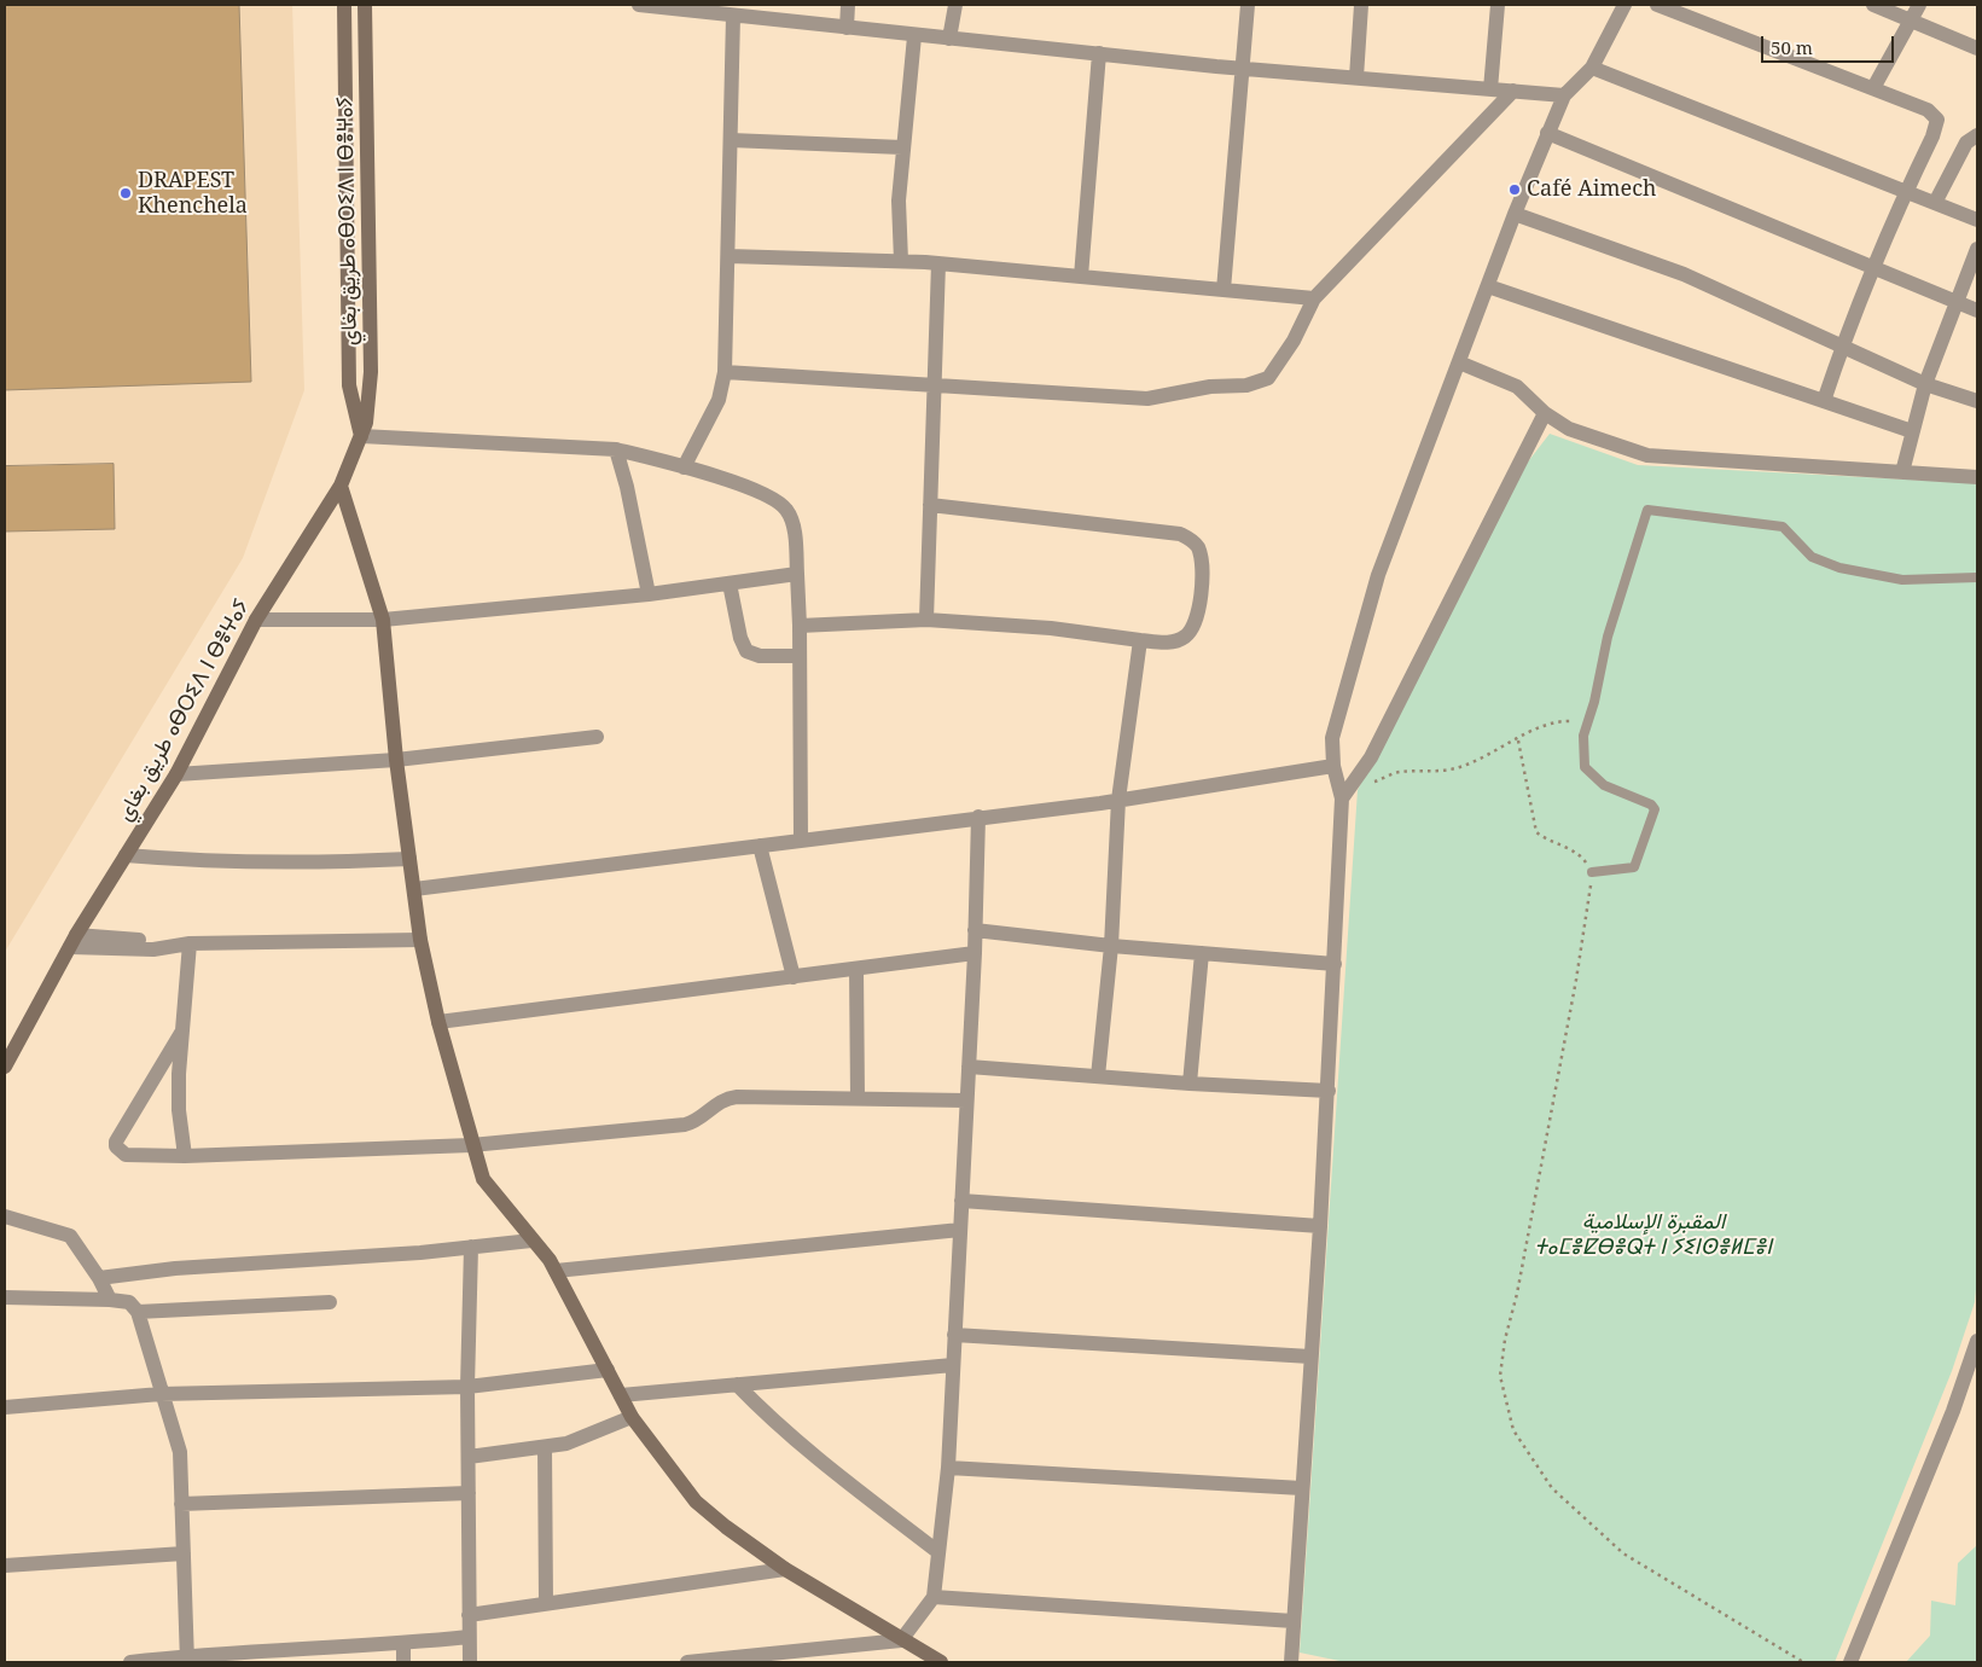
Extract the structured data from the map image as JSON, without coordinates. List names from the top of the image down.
{
  "streets": {
    "main road": ["طريق بغاي ⴰⴱⵔⵉⴷ ⵏ ⴱⴻⵖⴰⵢ"]
  },
  "parks": ["المقبرة الإسلامية ⵜⴰⵎⴻⵇⴱⴻⵕⵜ ⵏ ⵢⵉⵏⵙⴻⵍⵎⴻⵏ"],
  "places": ["Café Aimech", "DRAPEST Khenchela"],
  "scale_bar": "50 m"
}
